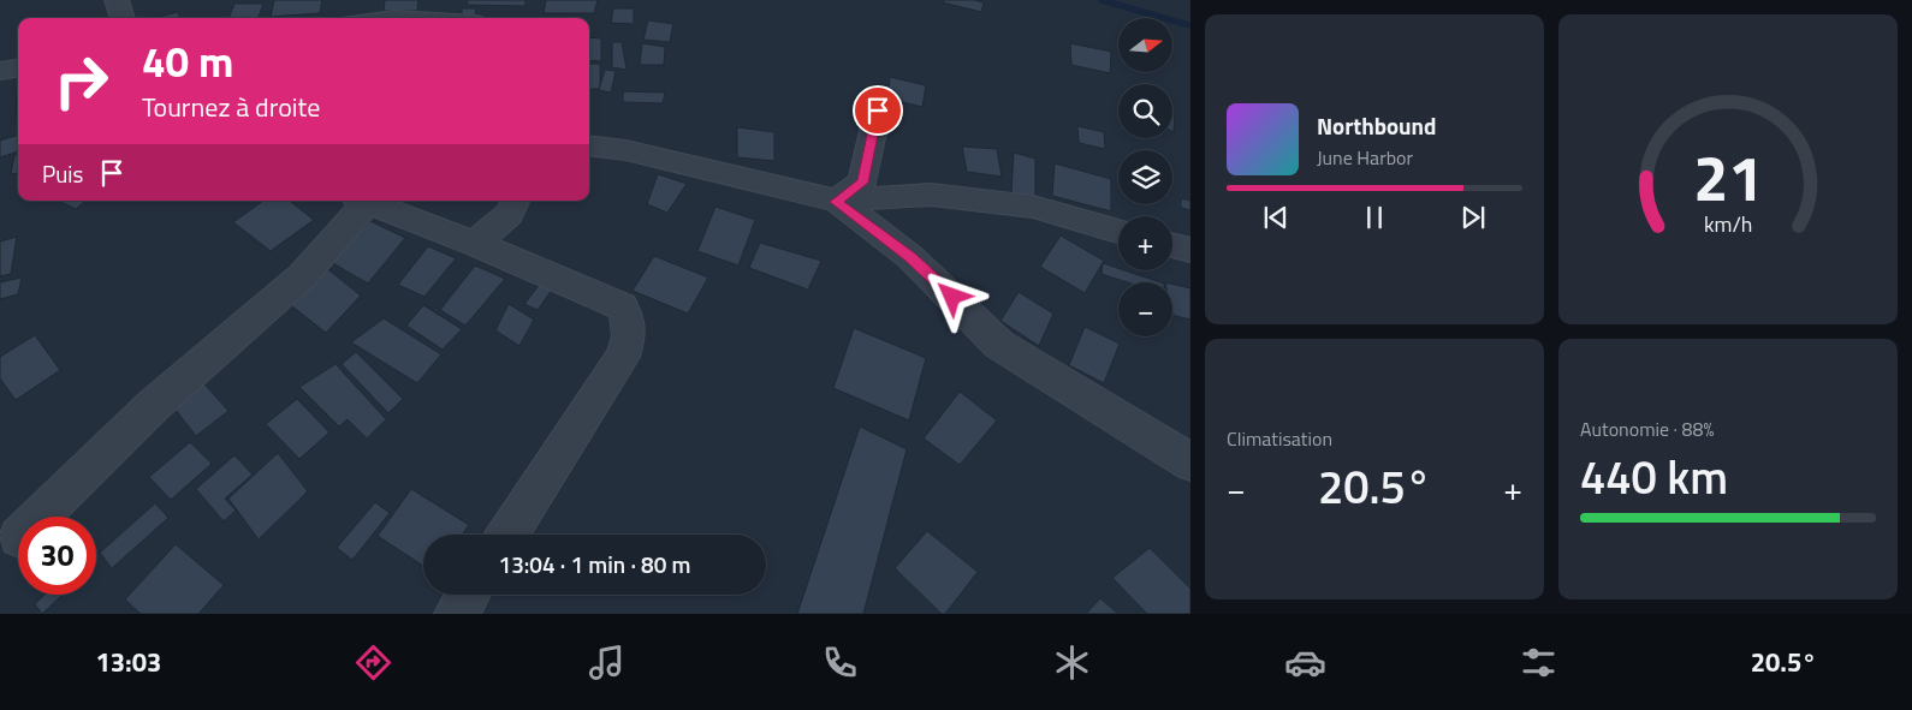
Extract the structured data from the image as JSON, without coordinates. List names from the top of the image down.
{
  "north": "right",
  "page": {
    "map_buttons": ["+", "−"],
    "turn": ["40 m", "Tournez à droite"],
    "song": ["Northbound", "June Harbor"],
    "then": "Puis",
    "tile": [
      "Climatisation",
      ["Autonomie · 88%", "440 km"]
    ],
    "heat": ["−", "20.5°", "+"],
    "limit": "30",
    "trip": "13:04 · 1 min · 80 m",
    "tabs": ["13:03", "20.5°"],
    "gauge": ["21", "km/h"]
  }
}
